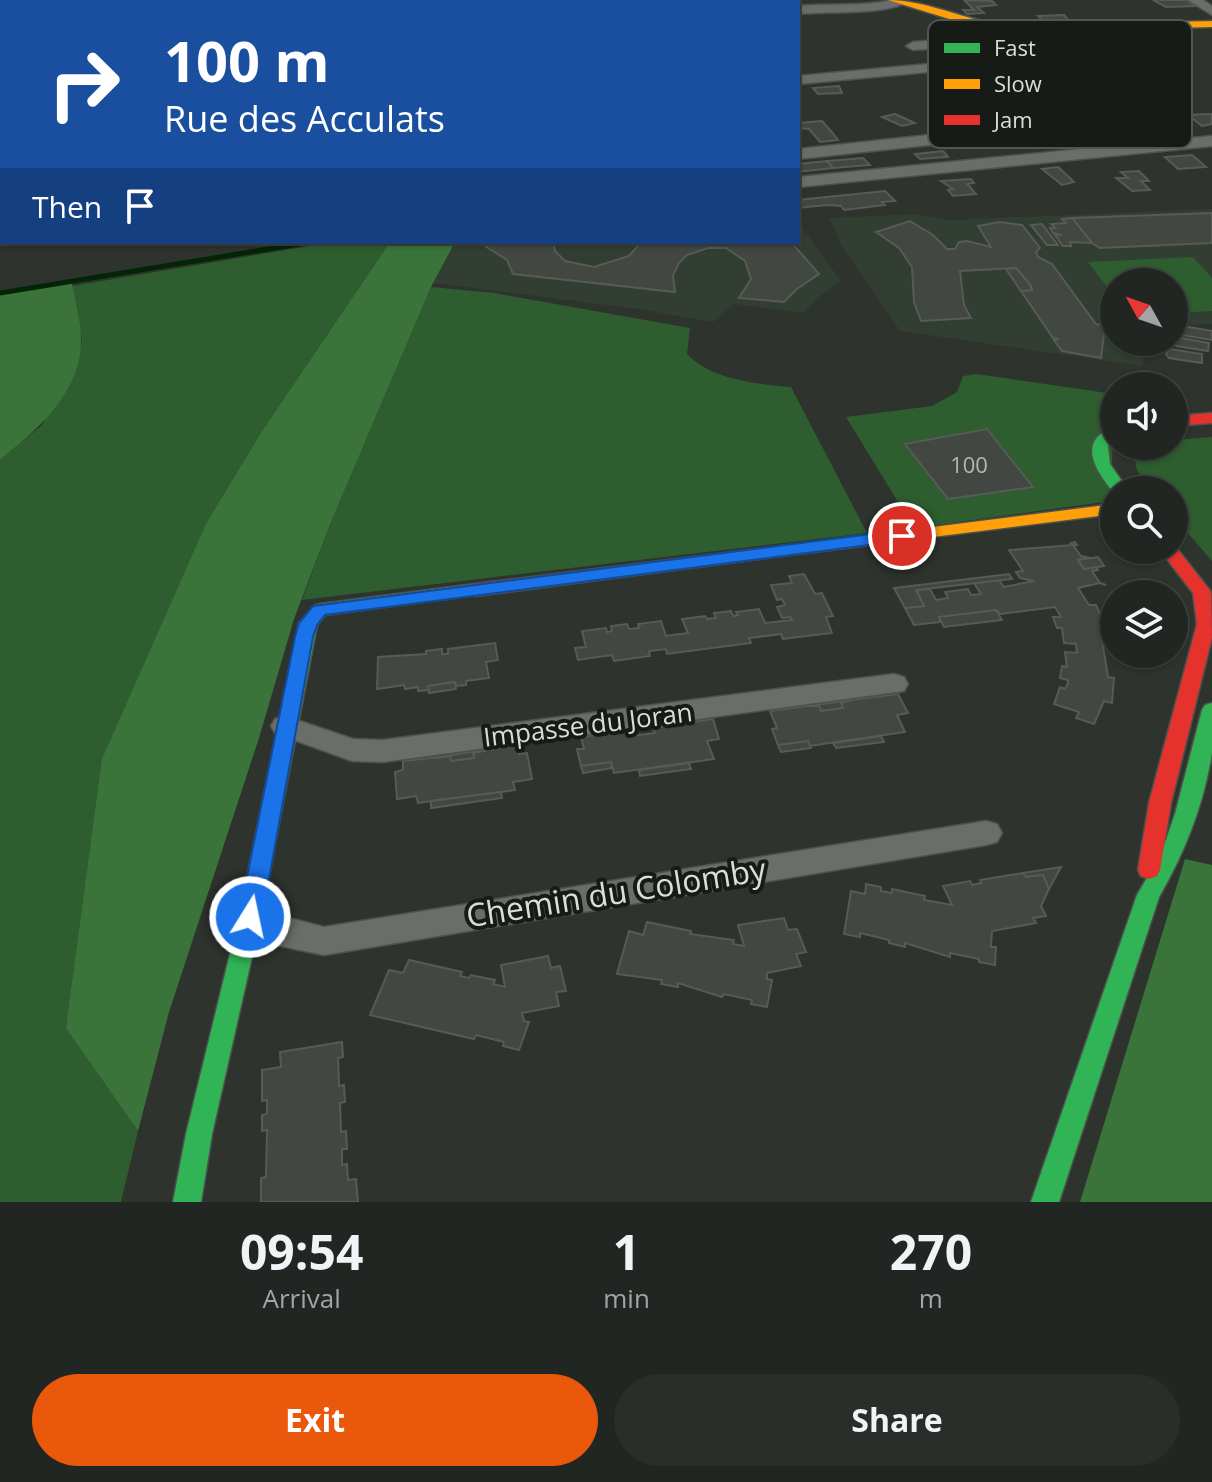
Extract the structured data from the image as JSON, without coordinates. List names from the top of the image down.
{
  "streets": {
    "street": ["Impasse du Joran", "Chemin du Colomby"]
  },
  "house_numbers": ["100"],
  "legend": ["Fast", "Slow", "Jam"],
  "north": "top left",
  "page": {
    "turn": ["100 m", "Rue des Acculats"],
    "then": "Then",
    "eta": [
      "09:54",
      "Arrival",
      "1",
      "min",
      "270",
      "m"
    ],
    "buttons": ["Exit", "Share"]
  }
}
